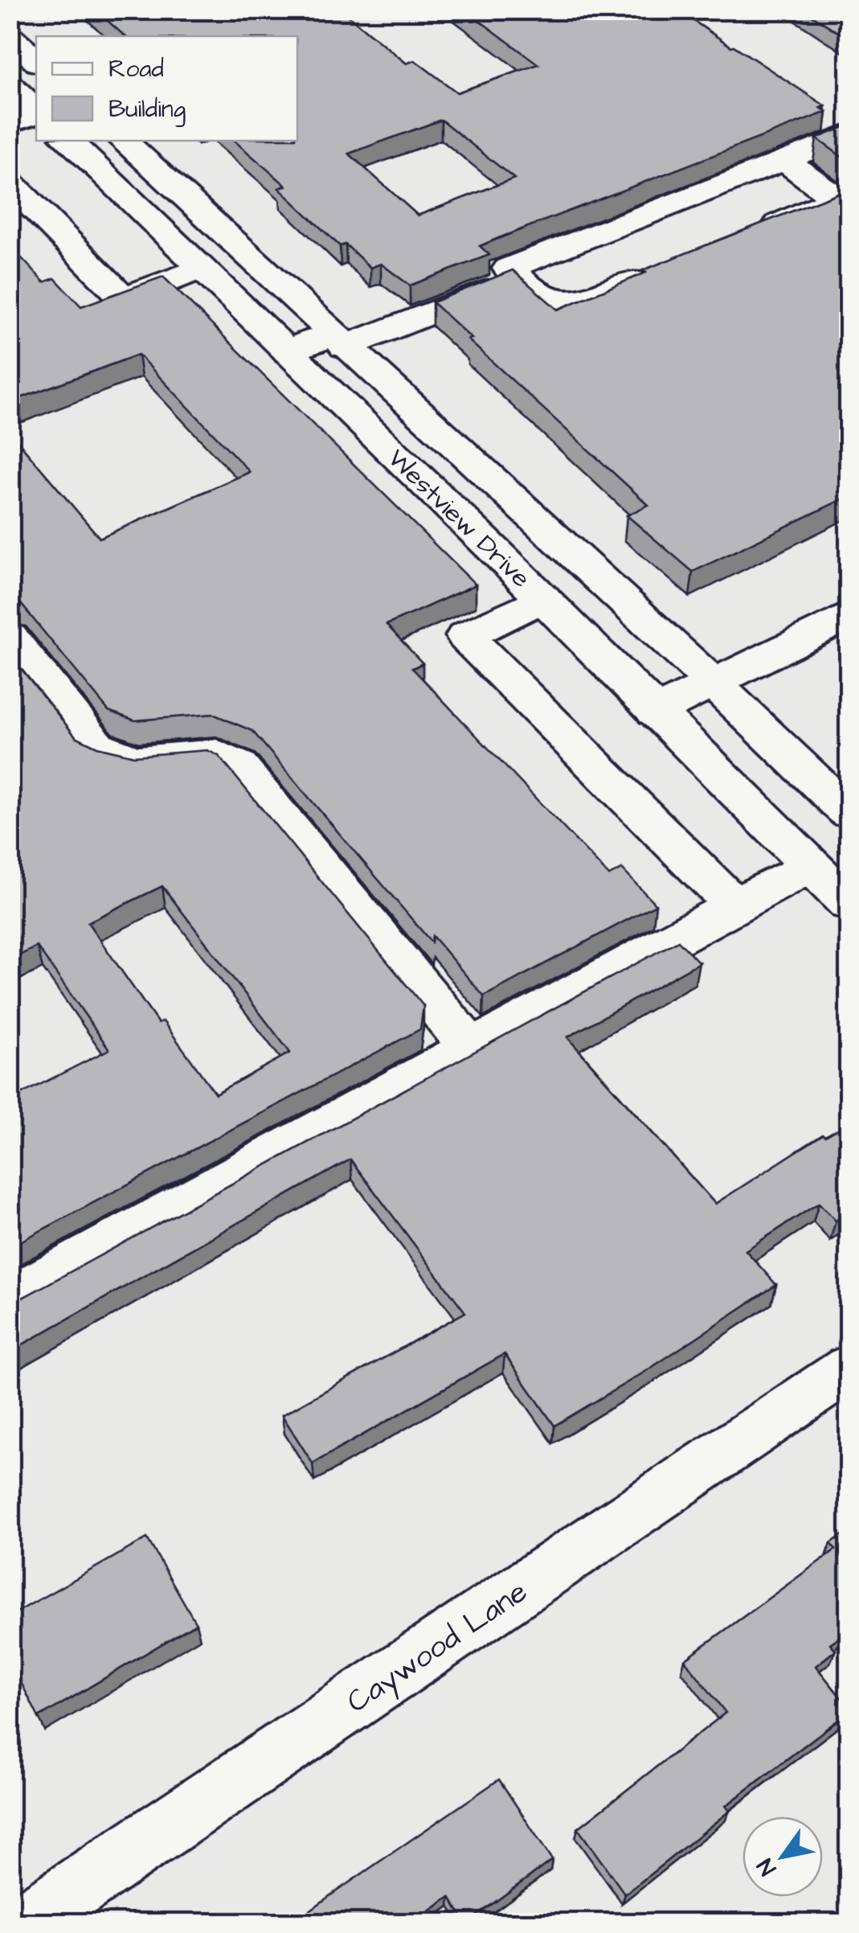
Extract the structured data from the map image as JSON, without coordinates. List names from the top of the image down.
{
  "streets": {
    "main road": ["Westview Drive", "Caywood Lane"]
  },
  "legend": ["Road", "Building"],
  "north": "bottom left"
}
